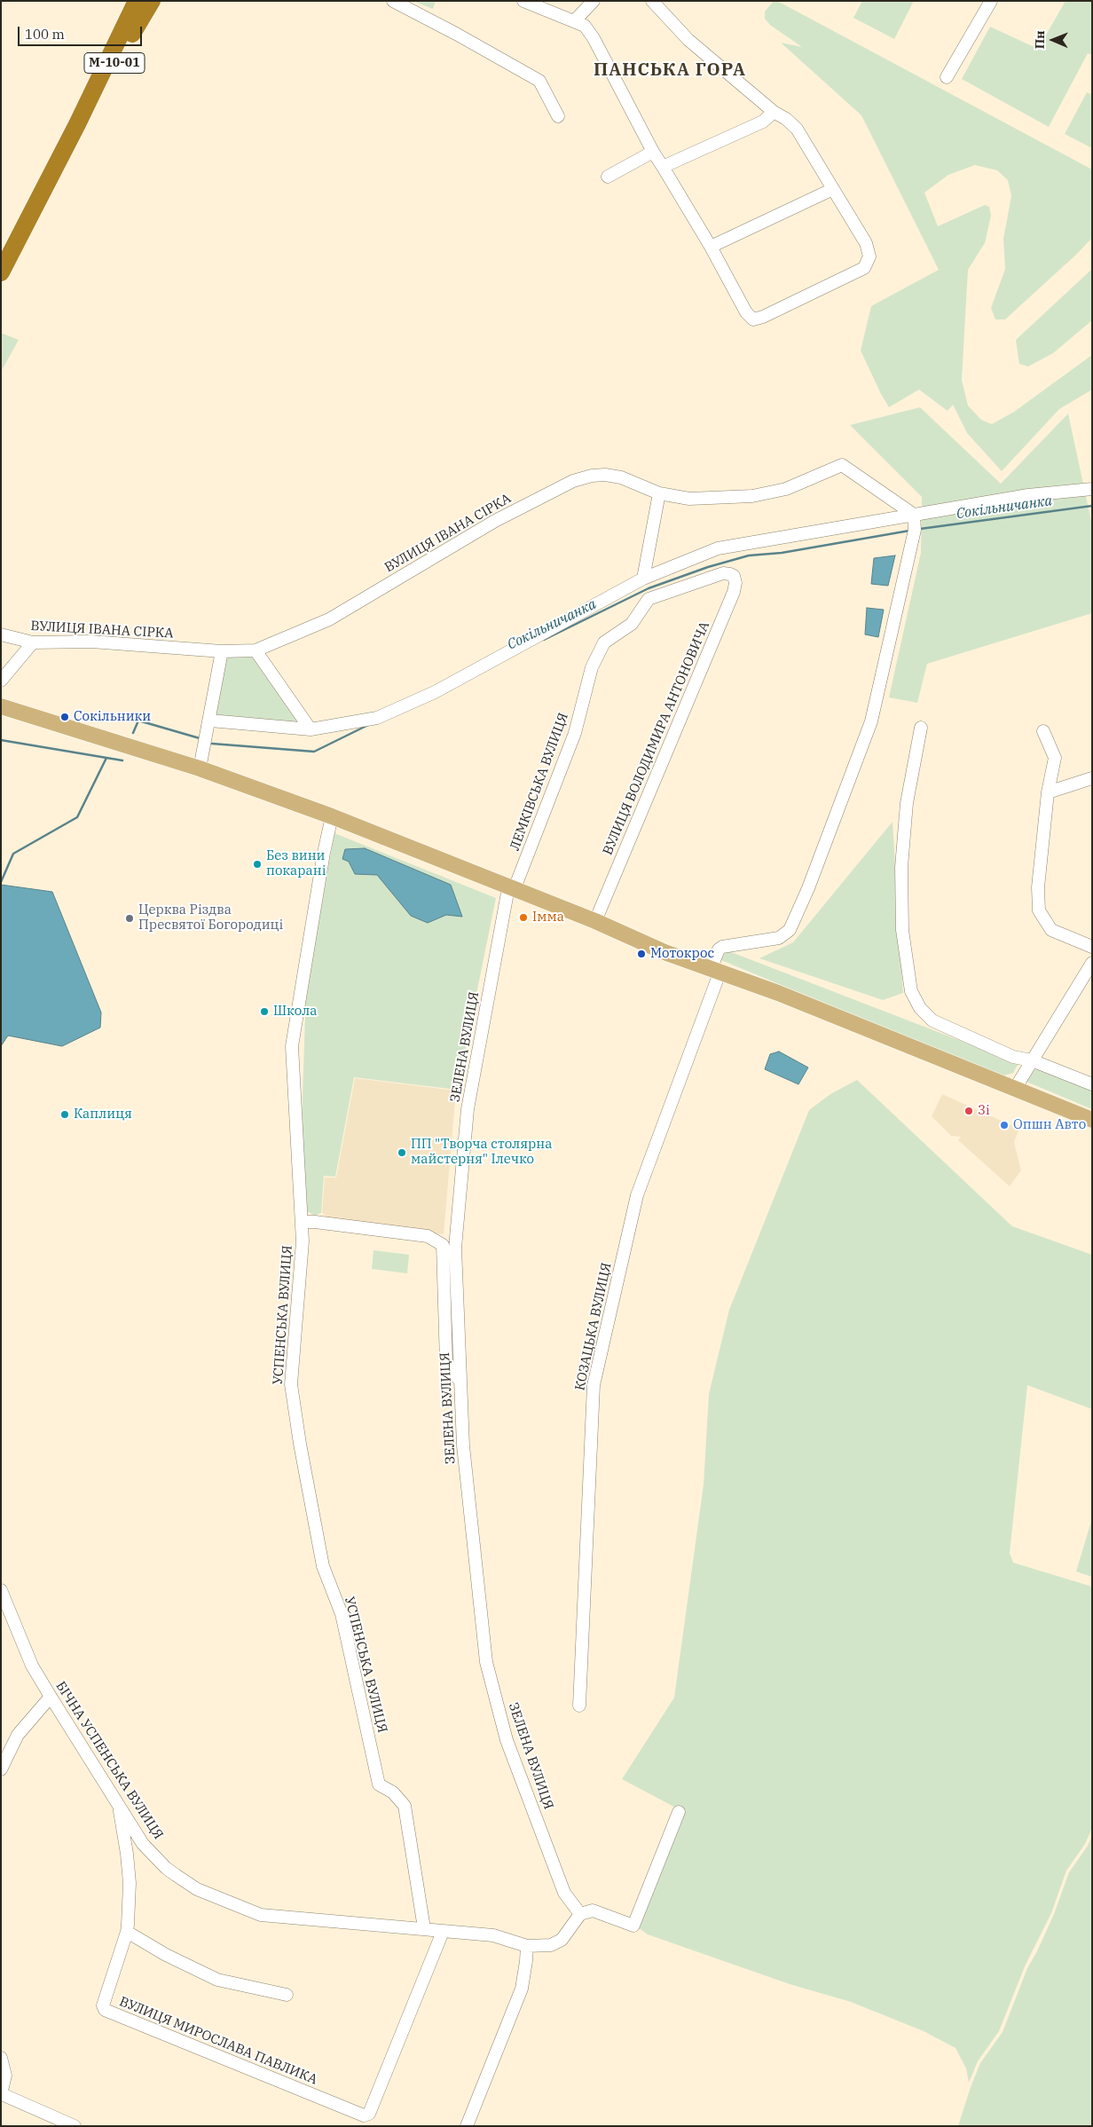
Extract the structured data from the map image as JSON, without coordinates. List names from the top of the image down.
{
  "streets": {
    "highway": ["М-10-01"],
    "street": [
      "ВУЛИЦЯ ІВАНА СІРКА",
      "ВУЛИЦЯ ВОЛОДИМИРА АНТОНОВИЧА",
      "ЛЕМКІВСЬКА ВУЛИЦЯ",
      "ЗЕЛЕНА ВУЛИЦЯ",
      "УСПЕНСЬКА ВУЛИЦЯ",
      "КОЗАЦЬКА ВУЛИЦЯ",
      "БІЧНА УСПЕНСЬКА ВУЛИЦЯ",
      "ВУЛИЦЯ МИРОСЛАВА ПАВЛИКА"
    ]
  },
  "crossings": [
    ["ВУЛИЦЯ ІВАНА СІРКА", "КОЗАЦЬКА ВУЛИЦЯ"],
    ["ВУЛИЦЯ ВОЛОДИМИРА АНТОНОВИЧА", "ЛЕМКІВСЬКА ВУЛИЦЯ"],
    ["ЛЕМКІВСЬКА ВУЛИЦЯ", "ЗЕЛЕНА ВУЛИЦЯ"],
    ["УСПЕНСЬКА ВУЛИЦЯ", "БІЧНА УСПЕНСЬКА ВУЛИЦЯ"],
    ["БІЧНА УСПЕНСЬКА ВУЛИЦЯ", "ВУЛИЦЯ МИРОСЛАВА ПАВЛИКА"]
  ],
  "districts": ["ПАНСЬКА ГОРА"],
  "water": ["Сокільничанка"],
  "places": [
    "Сокільники",
    "Без вини покарані",
    "Імма",
    "Церква Різдва Пресвятої Богородиці",
    "Мотокрос",
    "Школа",
    "3і",
    "Каплиця",
    "Опшн Авто",
    "ПП \"Творча столярна майстерня\" Ілечко"
  ],
  "scale_bar": "100 m",
  "north": "left"
}
